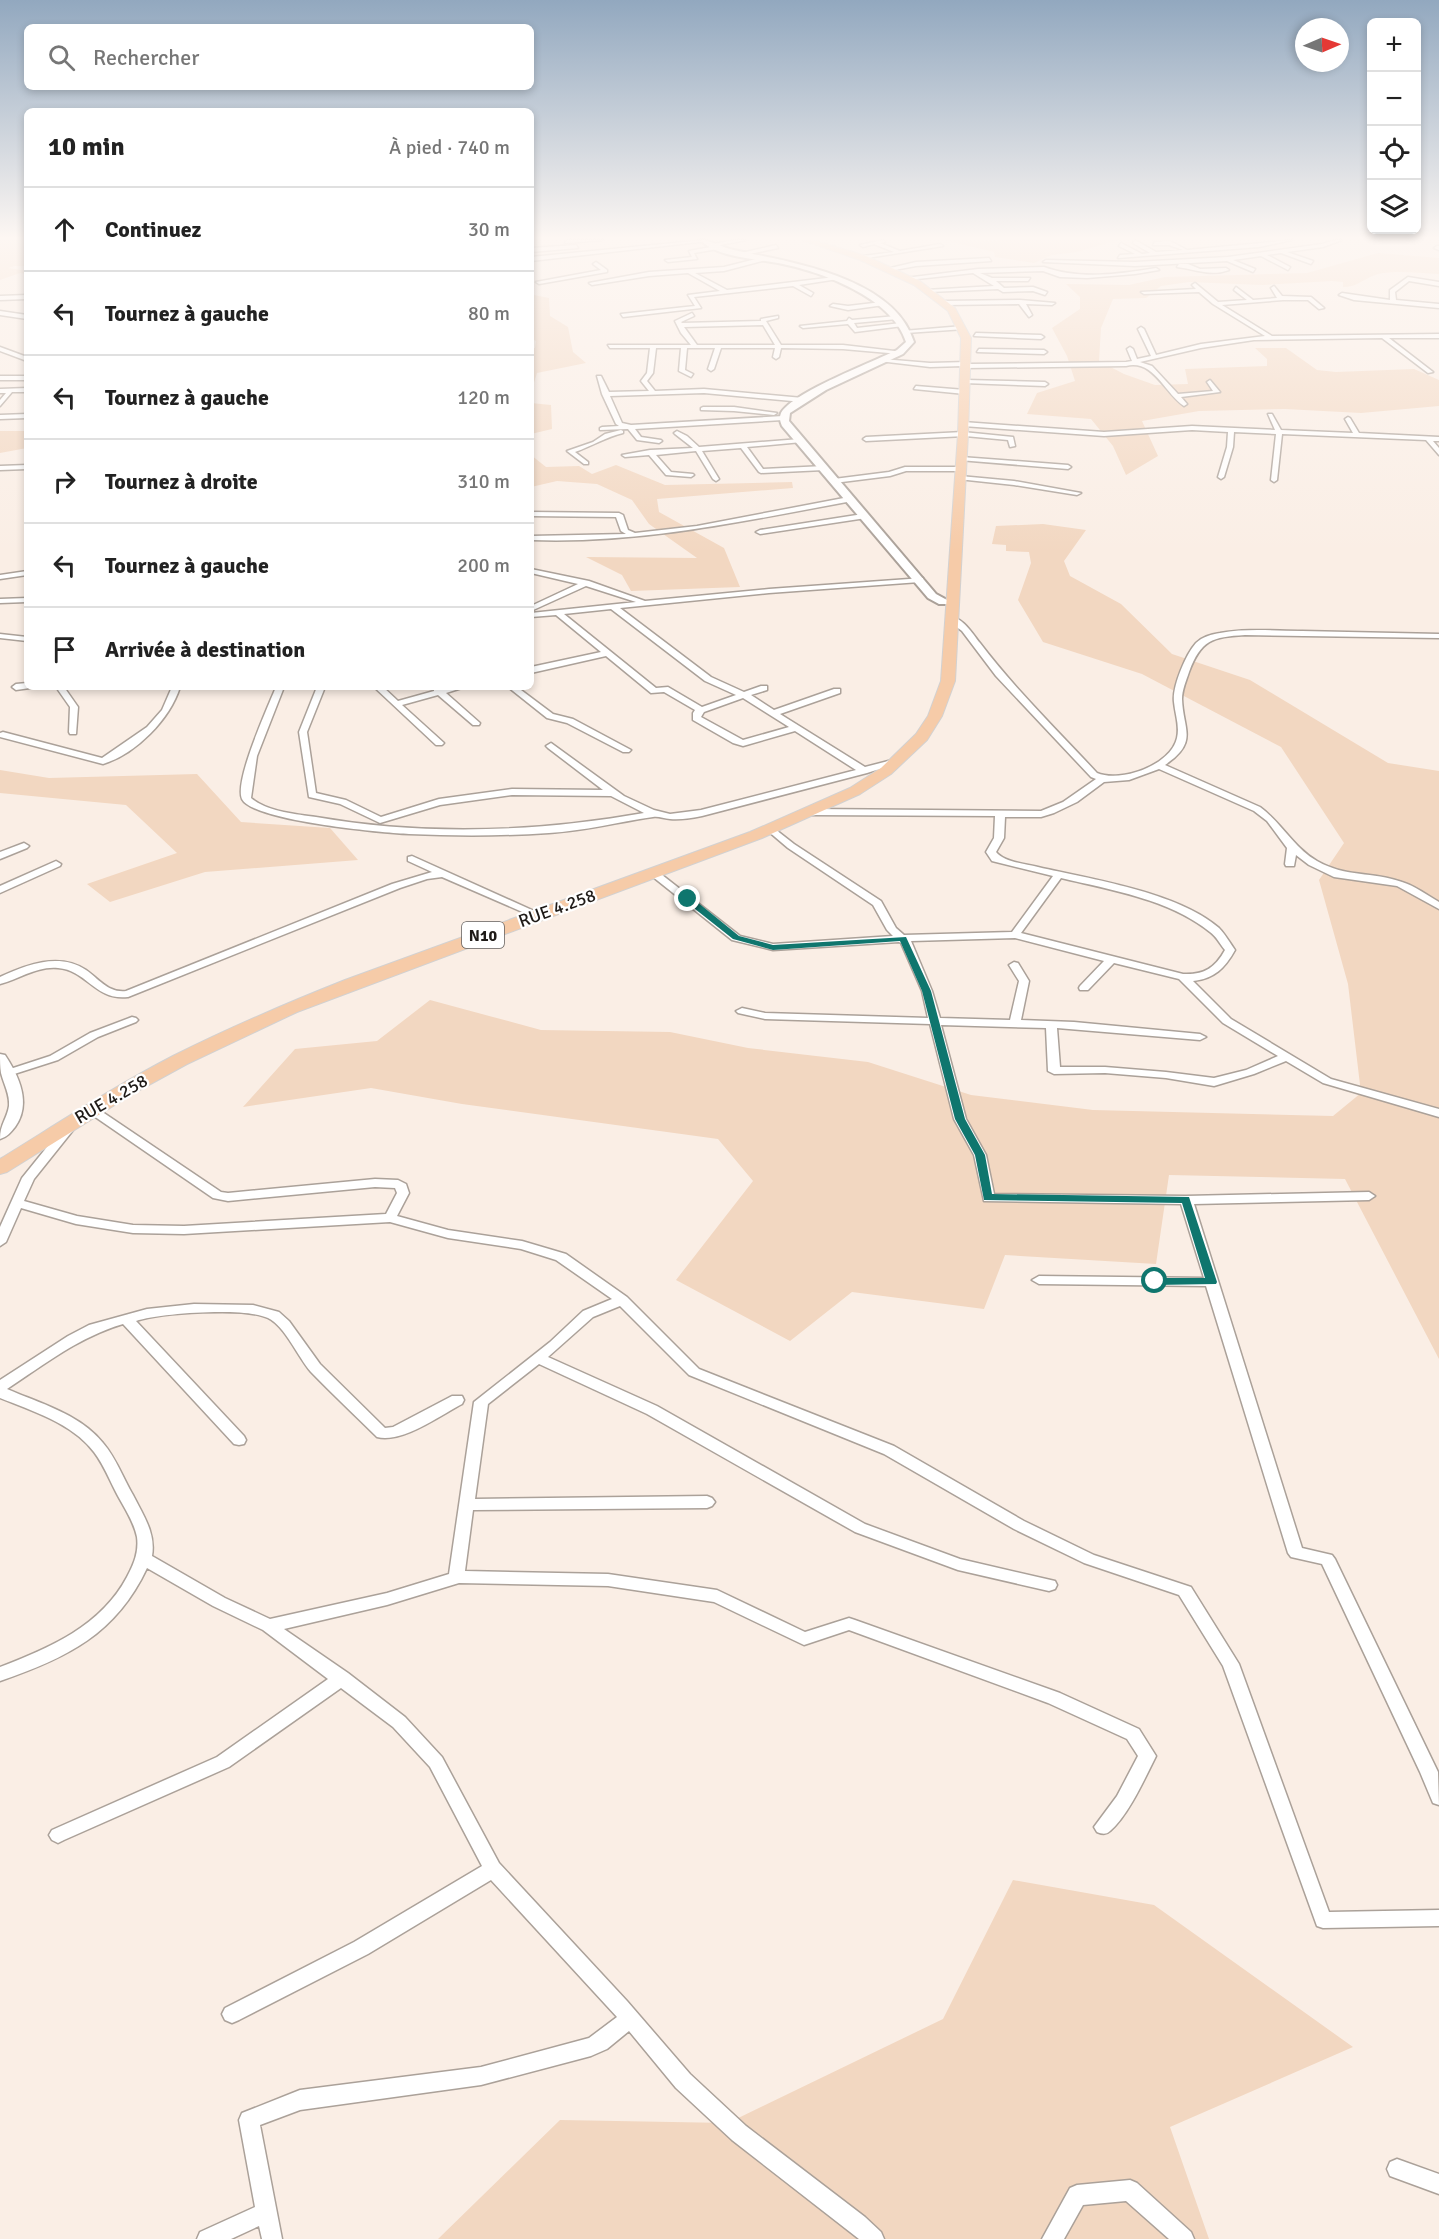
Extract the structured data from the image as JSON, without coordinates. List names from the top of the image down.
{
  "streets": {
    "highway": ["RUE 4.258", "N10"]
  },
  "crossings": [
    ["RUE 4.258", "N10"]
  ],
  "north": "right",
  "page": {
    "map_buttons": ["+", "−"],
    "search": "Rechercher",
    "heading": ["10 min", "À pied · 740 m"],
    "list": [
      ["Continuez", "30 m"],
      ["Tournez à gauche", "80 m"],
      ["Tournez à gauche", "120 m"],
      ["Tournez à droite", "310 m"],
      ["Tournez à gauche", "200 m"],
      "Arrivée à destination"
    ]
  }
}
